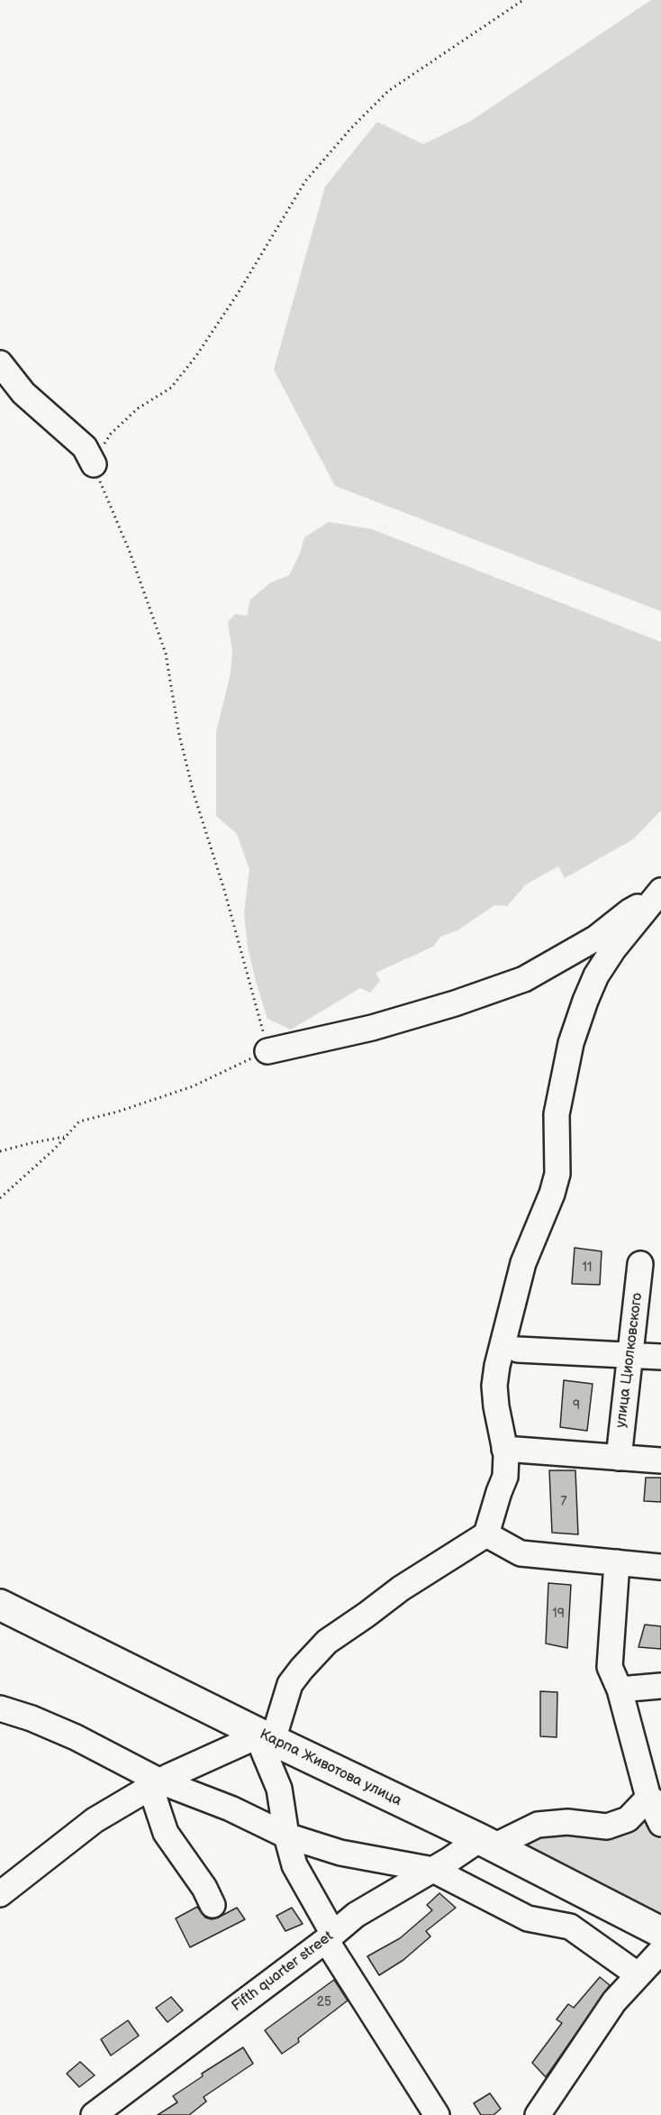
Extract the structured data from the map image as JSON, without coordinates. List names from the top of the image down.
{
  "streets": {
    "main road": ["Карпа Животова улица"],
    "street": ["улица Циолковского", "Fifth quarter street"]
  },
  "crossings": [
    ["Карпа Животова улица", "Fifth quarter street"]
  ],
  "house_numbers": [
    "11",
    "9",
    "7",
    "19",
    "25"
  ]
}
